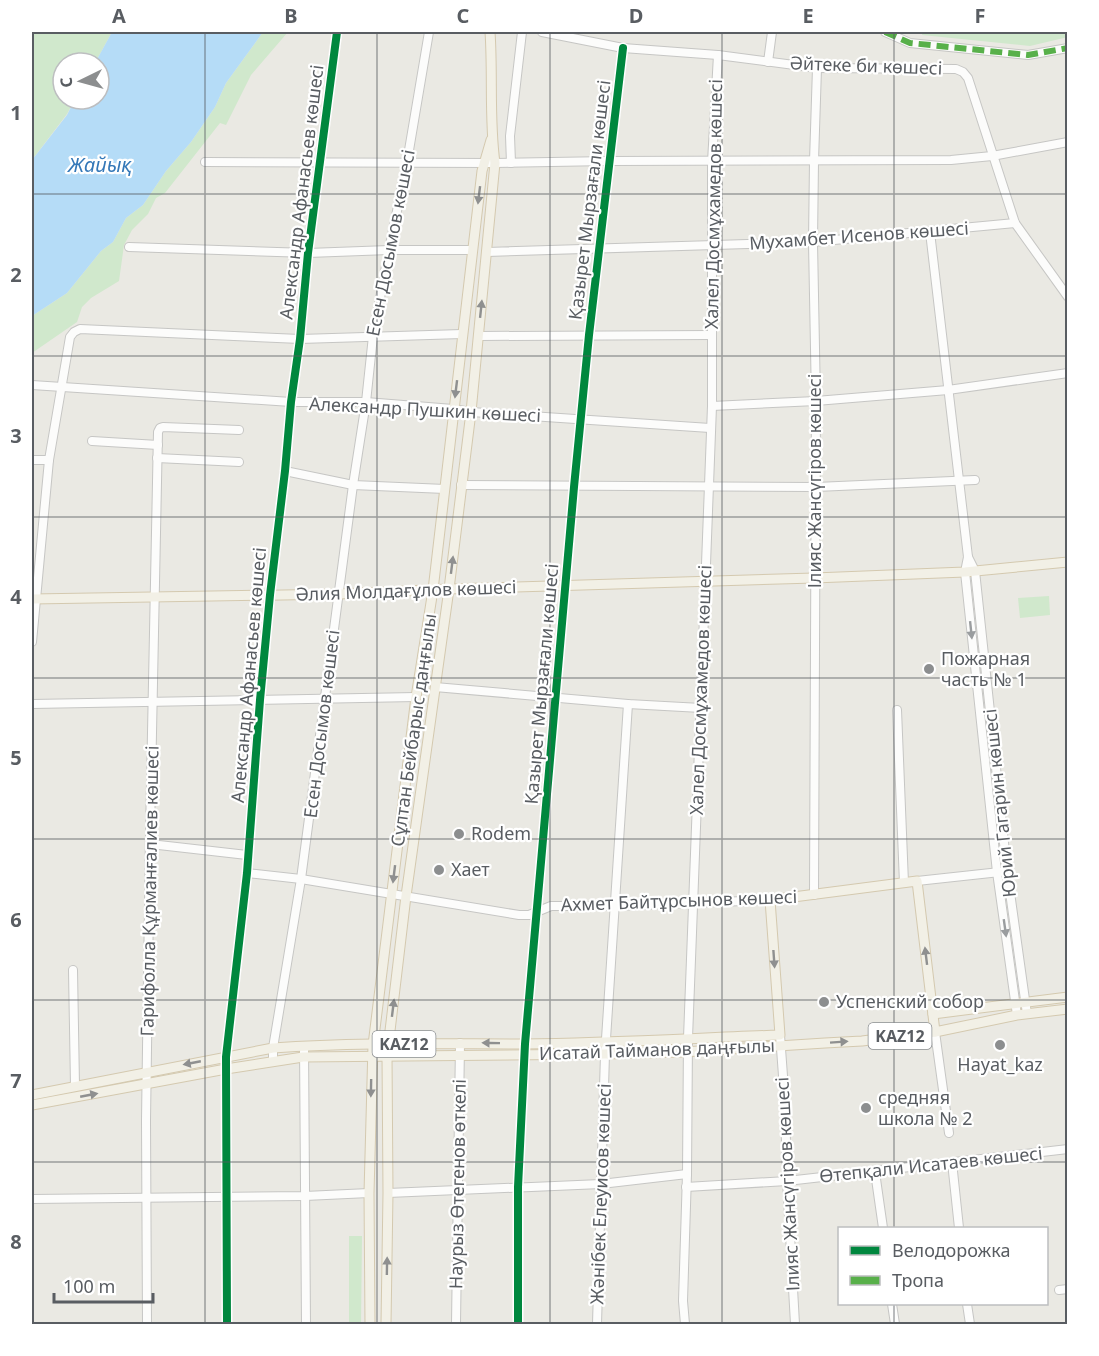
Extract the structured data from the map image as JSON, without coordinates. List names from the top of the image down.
{
  "streets": {
    "main road": [
      "Ілияс Жансүгіров көшесі",
      "Әлия Молдағұлов көшесі",
      "Сұлтан Бейбарыс даңғылы",
      "Ахмет Байтұрсынов көшесі",
      "KAZ12",
      "Исатай Тайманов даңғылы"
    ],
    "street": [
      "Әйтеке би көшесі",
      "Александр Афанасьев көшесі",
      "Қазырет Мырзағали көшесі",
      "Халел Досмұхамедов көшесі",
      "Мухамбет Исенов көшесі",
      "Есен Досымов көшесі",
      "Александр Пушкин көшесі",
      "Юрий Гагарин көшесі",
      "Гарифолла Құрманғалиев көшесі",
      "Өтепқали Исатаев көшесі",
      "Наурыз Өтегенов өткелі",
      "Жәнібек Елеуисов көшесі"
    ]
  },
  "crossings": [
    ["Әйтеке би көшесі", "Қазырет Мырзағали көшесі"],
    ["Әйтеке би көшесі", "Халел Досмұхамедов көшесі"],
    ["Әйтеке би көшесі", "Ілияс Жансүгіров көшесі"],
    ["Александр Афанасьев көшесі", "Александр Пушкин көшесі"],
    ["Александр Афанасьев көшесі", "Әлия Молдағұлов көшесі"],
    ["Александр Афанасьев көшесі", "Ахмет Байтұрсынов көшесі"],
    ["Александр Афанасьев көшесі", "Исатай Тайманов даңғылы"],
    ["Қазырет Мырзағали көшесі", "Мухамбет Исенов көшесі"],
    ["Қазырет Мырзағали көшесі", "Александр Пушкин көшесі"],
    ["Қазырет Мырзағали көшесі", "Әлия Молдағұлов көшесі"],
    ["Қазырет Мырзағали көшесі", "Ахмет Байтұрсынов көшесі"],
    ["Қазырет Мырзағали көшесі", "Исатай Тайманов даңғылы"],
    ["Халел Досмұхамедов көшесі", "Мухамбет Исенов көшесі"],
    ["Халел Досмұхамедов көшесі", "Александр Пушкин көшесі"],
    ["Халел Досмұхамедов көшесі", "Әлия Молдағұлов көшесі"],
    ["Халел Досмұхамедов көшесі", "Ахмет Байтұрсынов көшесі"],
    ["Халел Досмұхамедов көшесі", "Исатай Тайманов даңғылы"],
    ["Халел Досмұхамедов көшесі", "Өтепқали Исатаев көшесі"],
    ["Мухамбет Исенов көшесі", "Ілияс Жансүгіров көшесі"],
    ["Мухамбет Исенов көшесі", "Сұлтан Бейбарыс даңғылы"],
    ["Мухамбет Исенов көшесі", "Юрий Гагарин көшесі"],
    ["Есен Досымов көшесі", "Александр Пушкин көшесі"],
    ["Есен Досымов көшесі", "Әлия Молдағұлов көшесі"],
    ["Есен Досымов көшесі", "Ахмет Байтұрсынов көшесі"],
    ["Есен Досымов көшесі", "Исатай Тайманов даңғылы"],
    ["Александр Пушкин көшесі", "Сұлтан Бейбарыс даңғылы"],
    ["Ілияс Жансүгіров көшесі", "Әлия Молдағұлов көшесі"],
    ["Ілияс Жансүгіров көшесі", "Ахмет Байтұрсынов көшесі"],
    ["Ілияс Жансүгіров көшесі", "Исатай Тайманов даңғылы"],
    ["Ілияс Жансүгіров көшесі", "Өтепқали Исатаев көшесі"],
    ["Әлия Молдағұлов көшесі", "Сұлтан Бейбарыс даңғылы"],
    ["Әлия Молдағұлов көшесі", "Юрий Гагарин көшесі"],
    ["Әлия Молдағұлов көшесі", "Гарифолла Құрманғалиев көшесі"],
    ["Сұлтан Бейбарыс даңғылы", "Ахмет Байтұрсынов көшесі"],
    ["Сұлтан Бейбарыс даңғылы", "Исатай Тайманов даңғылы"],
    ["Юрий Гагарин көшесі", "Ахмет Байтұрсынов көшесі"],
    ["Юрий Гагарин көшесі", "KAZ12"],
    ["Юрий Гагарин көшесі", "Исатай Тайманов даңғылы"],
    ["Гарифолла Құрманғалиев көшесі", "Исатай Тайманов даңғылы"],
    ["Ахмет Байтұрсынов көшесі", "KAZ12"],
    ["Ахмет Байтұрсынов көшесі", "Жәнібек Елеуисов көшесі"],
    ["KAZ12", "Исатай Тайманов даңғылы"],
    ["Исатай Тайманов даңғылы", "Наурыз Өтегенов өткелі"],
    ["Исатай Тайманов даңғылы", "Жәнібек Елеуисов көшесі"]
  ],
  "water": ["Жайық"],
  "places": [
    "Пожарная часть № 1",
    "Rodem",
    "Хает",
    "Успенский собор",
    "Hayat_kaz",
    "cредняя школа № 2"
  ],
  "legend": ["Велодорожка", "Тропа"],
  "scale_bar": "100 m",
  "north": "left",
  "grid": {
    "columns": [
      "A",
      "B",
      "C",
      "D",
      "E",
      "F"
    ],
    "rows": [
      "1",
      "2",
      "3",
      "4",
      "5",
      "6",
      "7",
      "8"
    ]
  }
}
